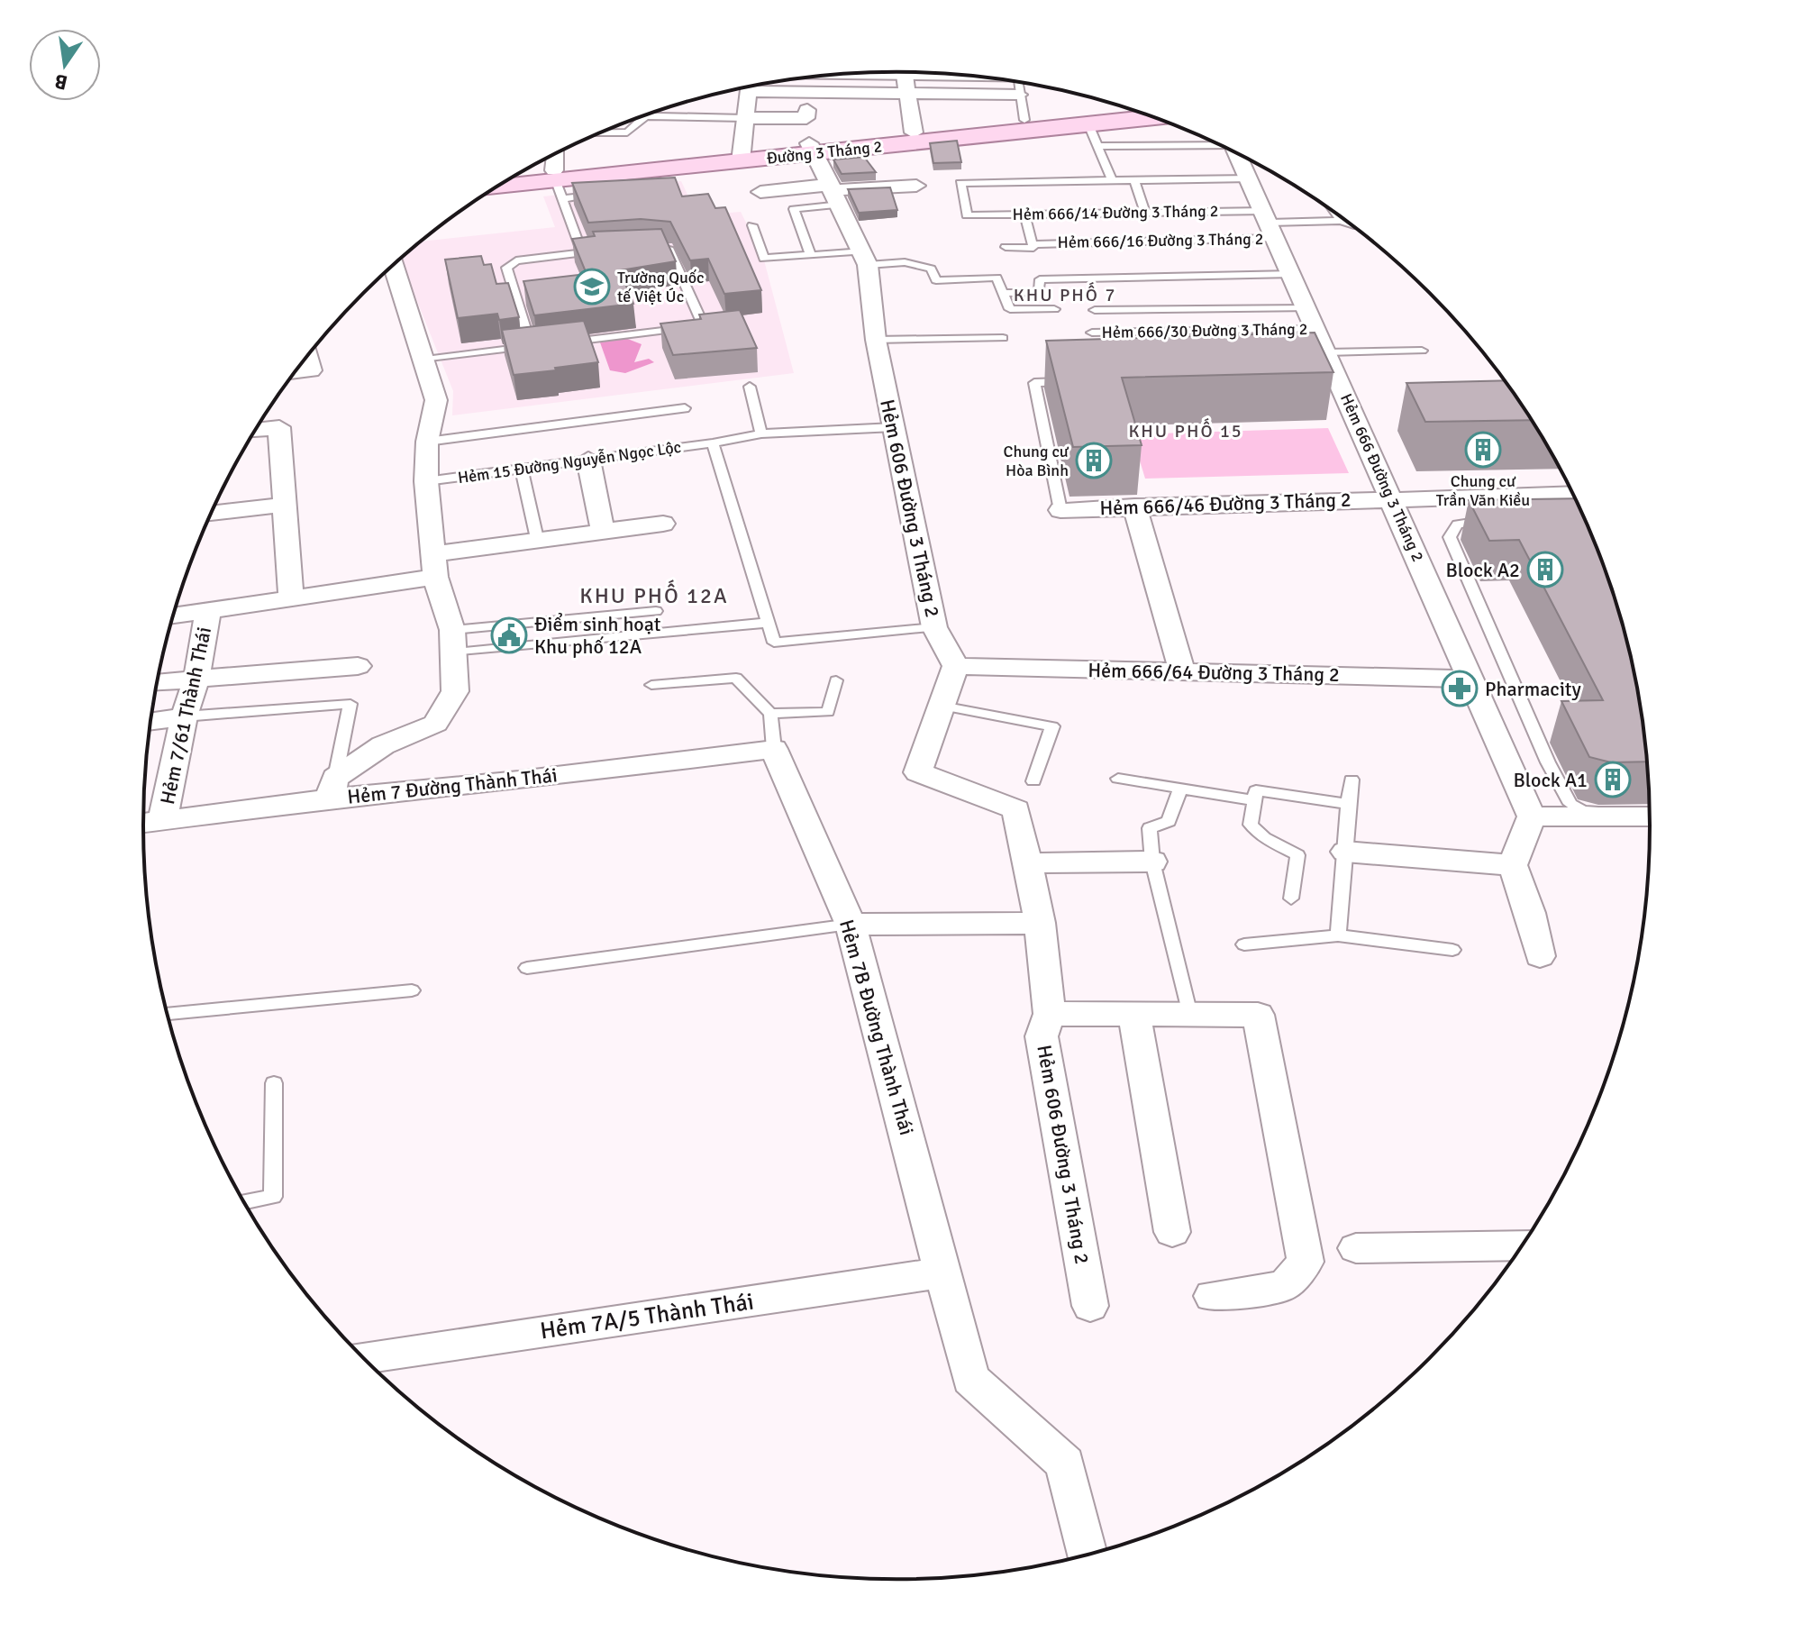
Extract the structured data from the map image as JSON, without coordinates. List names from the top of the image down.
{
  "streets": {
    "main road": ["Đường 3 Tháng 2"],
    "street": [
      "Hẻm 666 Đường 3 Tháng 2",
      "Hẻm 666/46 Đường 3 Tháng 2",
      "Hẻm 606 Đường 3 Tháng 2",
      "Hẻm 666/64 Đường 3 Tháng 2",
      "Hẻm 7/61 Thành Thái",
      "Hẻm 7 Đường Thành Thái",
      "Hẻm 7B Đường Thành Thái",
      "Hẻm 7A/5 Thành Thái"
    ],
    "lane": [
      "Hẻm 666/14 Đường 3 Tháng 2",
      "Hẻm 666/16 Đường 3 Tháng 2",
      "Hẻm 666/30 Đường 3 Tháng 2",
      "Hẻm 15 Đường Nguyễn Ngọc Lộc"
    ]
  },
  "crossings": [
    ["Đường 3 Tháng 2", "Hẻm 606 Đường 3 Tháng 2"],
    ["Hẻm 666/14 Đường 3 Tháng 2", "Hẻm 666/16 Đường 3 Tháng 2"],
    ["Hẻm 666/14 Đường 3 Tháng 2", "Hẻm 666 Đường 3 Tháng 2"],
    ["Hẻm 666/16 Đường 3 Tháng 2", "Hẻm 666 Đường 3 Tháng 2"],
    ["Hẻm 666/30 Đường 3 Tháng 2", "Hẻm 666 Đường 3 Tháng 2"],
    ["Hẻm 15 Đường Nguyễn Ngọc Lộc", "Hẻm 606 Đường 3 Tháng 2"],
    ["Hẻm 666 Đường 3 Tháng 2", "Hẻm 666/46 Đường 3 Tháng 2"],
    ["Hẻm 666 Đường 3 Tháng 2", "Hẻm 666/64 Đường 3 Tháng 2"],
    ["Hẻm 606 Đường 3 Tháng 2", "Hẻm 666/64 Đường 3 Tháng 2"],
    ["Hẻm 7/61 Thành Thái", "Hẻm 7 Đường Thành Thái"],
    ["Hẻm 7 Đường Thành Thái", "Hẻm 7B Đường Thành Thái"],
    ["Hẻm 7B Đường Thành Thái", "Hẻm 7A/5 Thành Thái"]
  ],
  "districts": ["KHU PHỐ 7", "KHU PHỐ 15", "KHU PHỐ 12A"],
  "places": {
    "school or university": ["Trường Quốc tế Việt Úc"],
    "building": [
      "Chung cư Trần Văn Kiều",
      "Chung cư Hòa Bình",
      "Block A2",
      "Block A1"
    ],
    "public building": ["Điểm sinh hoạt Khu phố 12A"],
    "pharmacy": ["Pharmacity"]
  },
  "north": "bottom"
}
